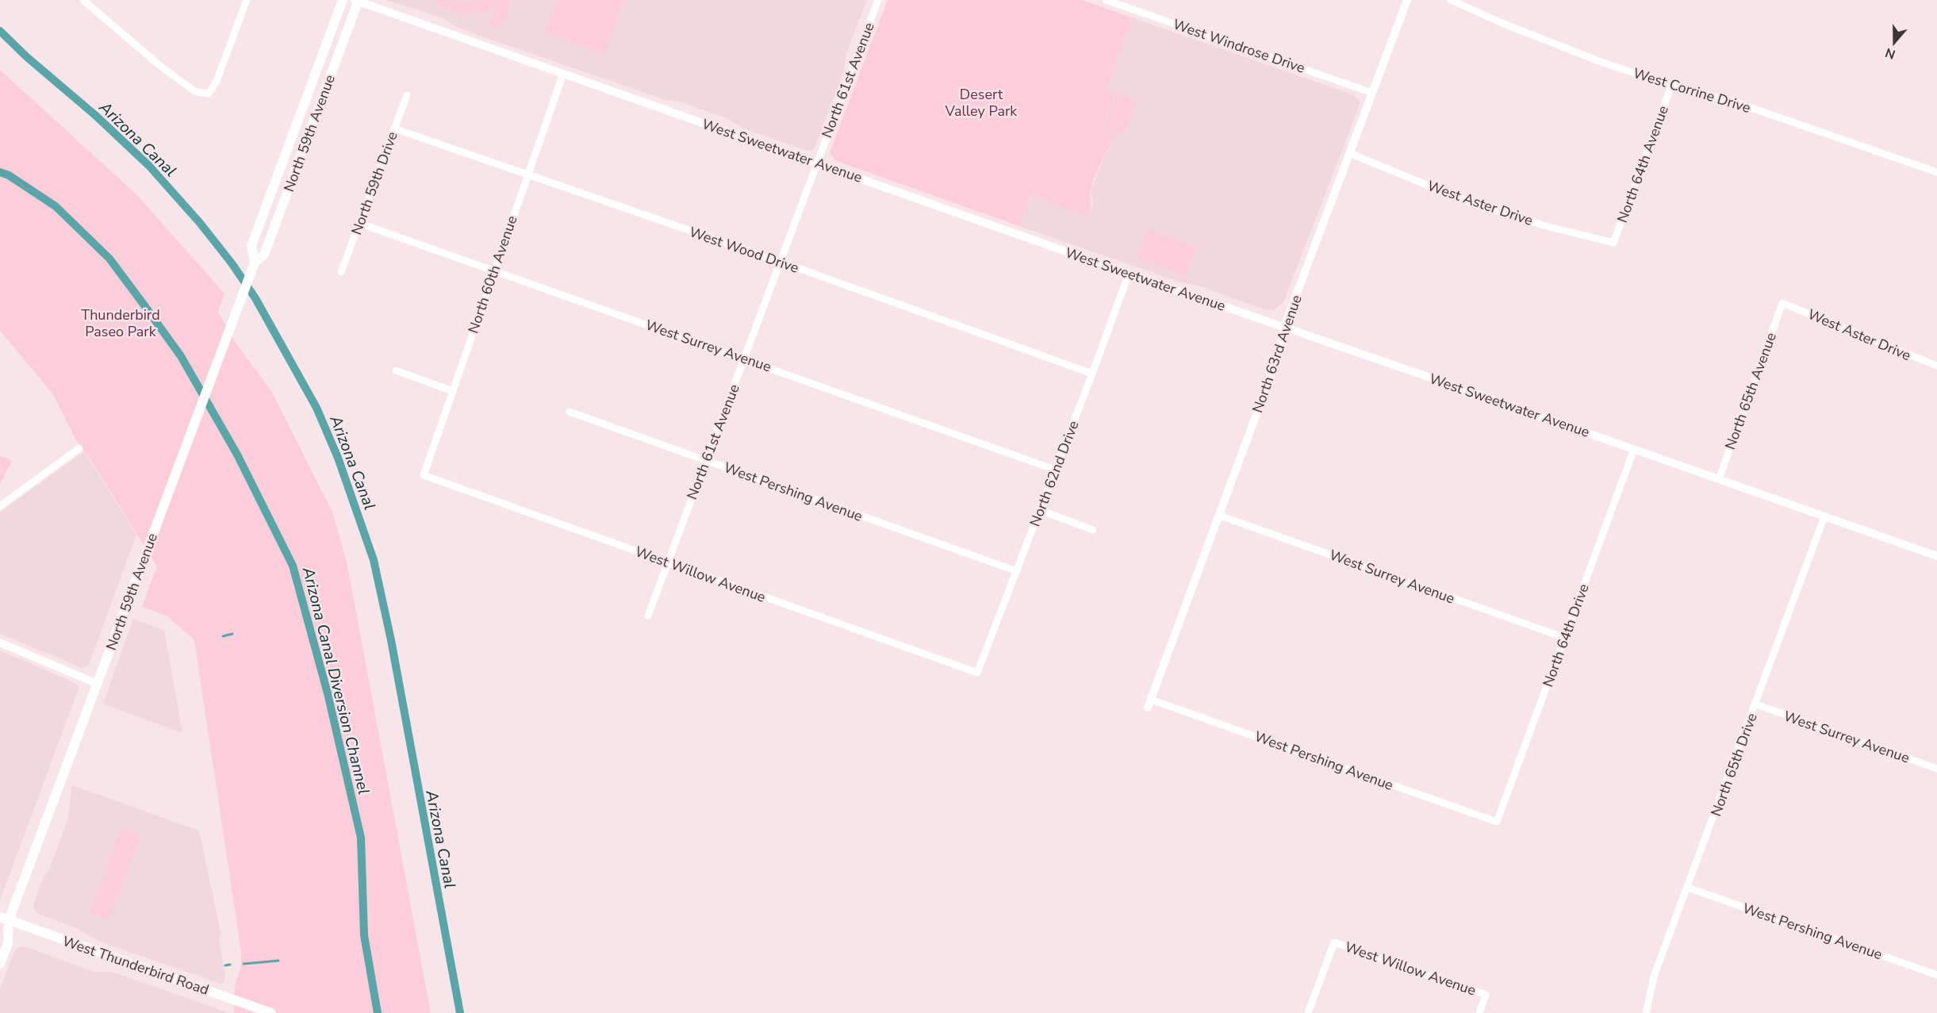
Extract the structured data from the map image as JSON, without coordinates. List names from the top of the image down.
{
  "streets": {
    "main road": ["North 59th Avenue", "West Thunderbird Road"],
    "street": [
      "West Windrose Drive",
      "North 61st Avenue",
      "West Corrine Drive",
      "West Sweetwater Avenue",
      "North 64th Avenue",
      "North 59th Drive",
      "West Aster Drive",
      "West Wood Drive",
      "North 60th Avenue",
      "West Surrey Avenue",
      "North 63rd Avenue",
      "North 65th Avenue",
      "North 62nd Drive",
      "West Pershing Avenue",
      "West Willow Avenue",
      "North 64th Drive",
      "North 65th Drive"
    ]
  },
  "crossings": [
    ["West Windrose Drive", "North 63rd Avenue"],
    ["North 61st Avenue", "West Sweetwater Avenue"],
    ["North 61st Avenue", "West Wood Drive"],
    ["North 61st Avenue", "West Surrey Avenue"],
    ["North 61st Avenue", "West Pershing Avenue"],
    ["North 61st Avenue", "West Willow Avenue"],
    ["West Corrine Drive", "North 64th Avenue"],
    ["North 59th Avenue", "West Sweetwater Avenue"],
    ["North 59th Avenue", "West Thunderbird Road"],
    ["West Sweetwater Avenue", "North 60th Avenue"],
    ["West Sweetwater Avenue", "North 63rd Avenue"],
    ["West Sweetwater Avenue", "North 65th Avenue"],
    ["West Sweetwater Avenue", "North 62nd Drive"],
    ["West Sweetwater Avenue", "North 64th Drive"],
    ["West Sweetwater Avenue", "North 65th Drive"],
    ["North 64th Avenue", "West Aster Drive"],
    ["North 59th Drive", "West Wood Drive"],
    ["North 59th Drive", "West Surrey Avenue"],
    ["West Aster Drive", "North 63rd Avenue"],
    ["West Aster Drive", "North 65th Avenue"],
    ["West Wood Drive", "North 60th Avenue"],
    ["West Wood Drive", "North 62nd Drive"],
    ["North 60th Avenue", "West Surrey Avenue"],
    ["North 60th Avenue", "West Willow Avenue"],
    ["West Surrey Avenue", "North 63rd Avenue"],
    ["West Surrey Avenue", "North 62nd Drive"],
    ["West Surrey Avenue", "North 64th Drive"],
    ["West Surrey Avenue", "North 65th Drive"],
    ["North 63rd Avenue", "West Pershing Avenue"],
    ["North 62nd Drive", "West Pershing Avenue"],
    ["North 62nd Drive", "West Willow Avenue"],
    ["West Pershing Avenue", "North 64th Drive"],
    ["West Pershing Avenue", "North 65th Drive"]
  ],
  "water": ["Arizona Canal", "Arizona Canal Diversion Channel"],
  "parks": ["Desert Valley Park", "Thunderbird Paseo Park"],
  "north": "bottom"
}
